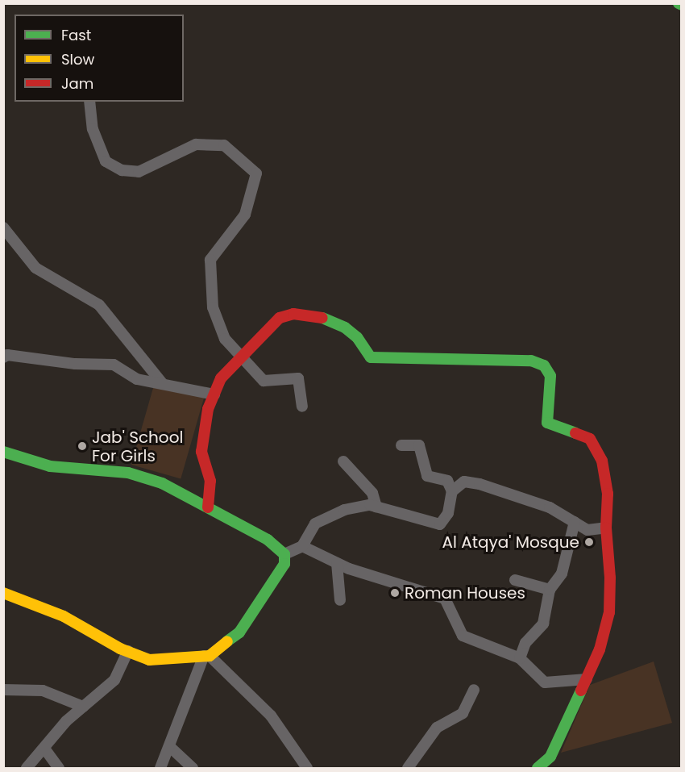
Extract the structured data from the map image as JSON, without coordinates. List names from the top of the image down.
{
  "places": ["Jab' School For Girls", "Al Atqya' Mosque", "Roman Houses"],
  "legend": ["Fast", "Slow", "Jam"]
}
